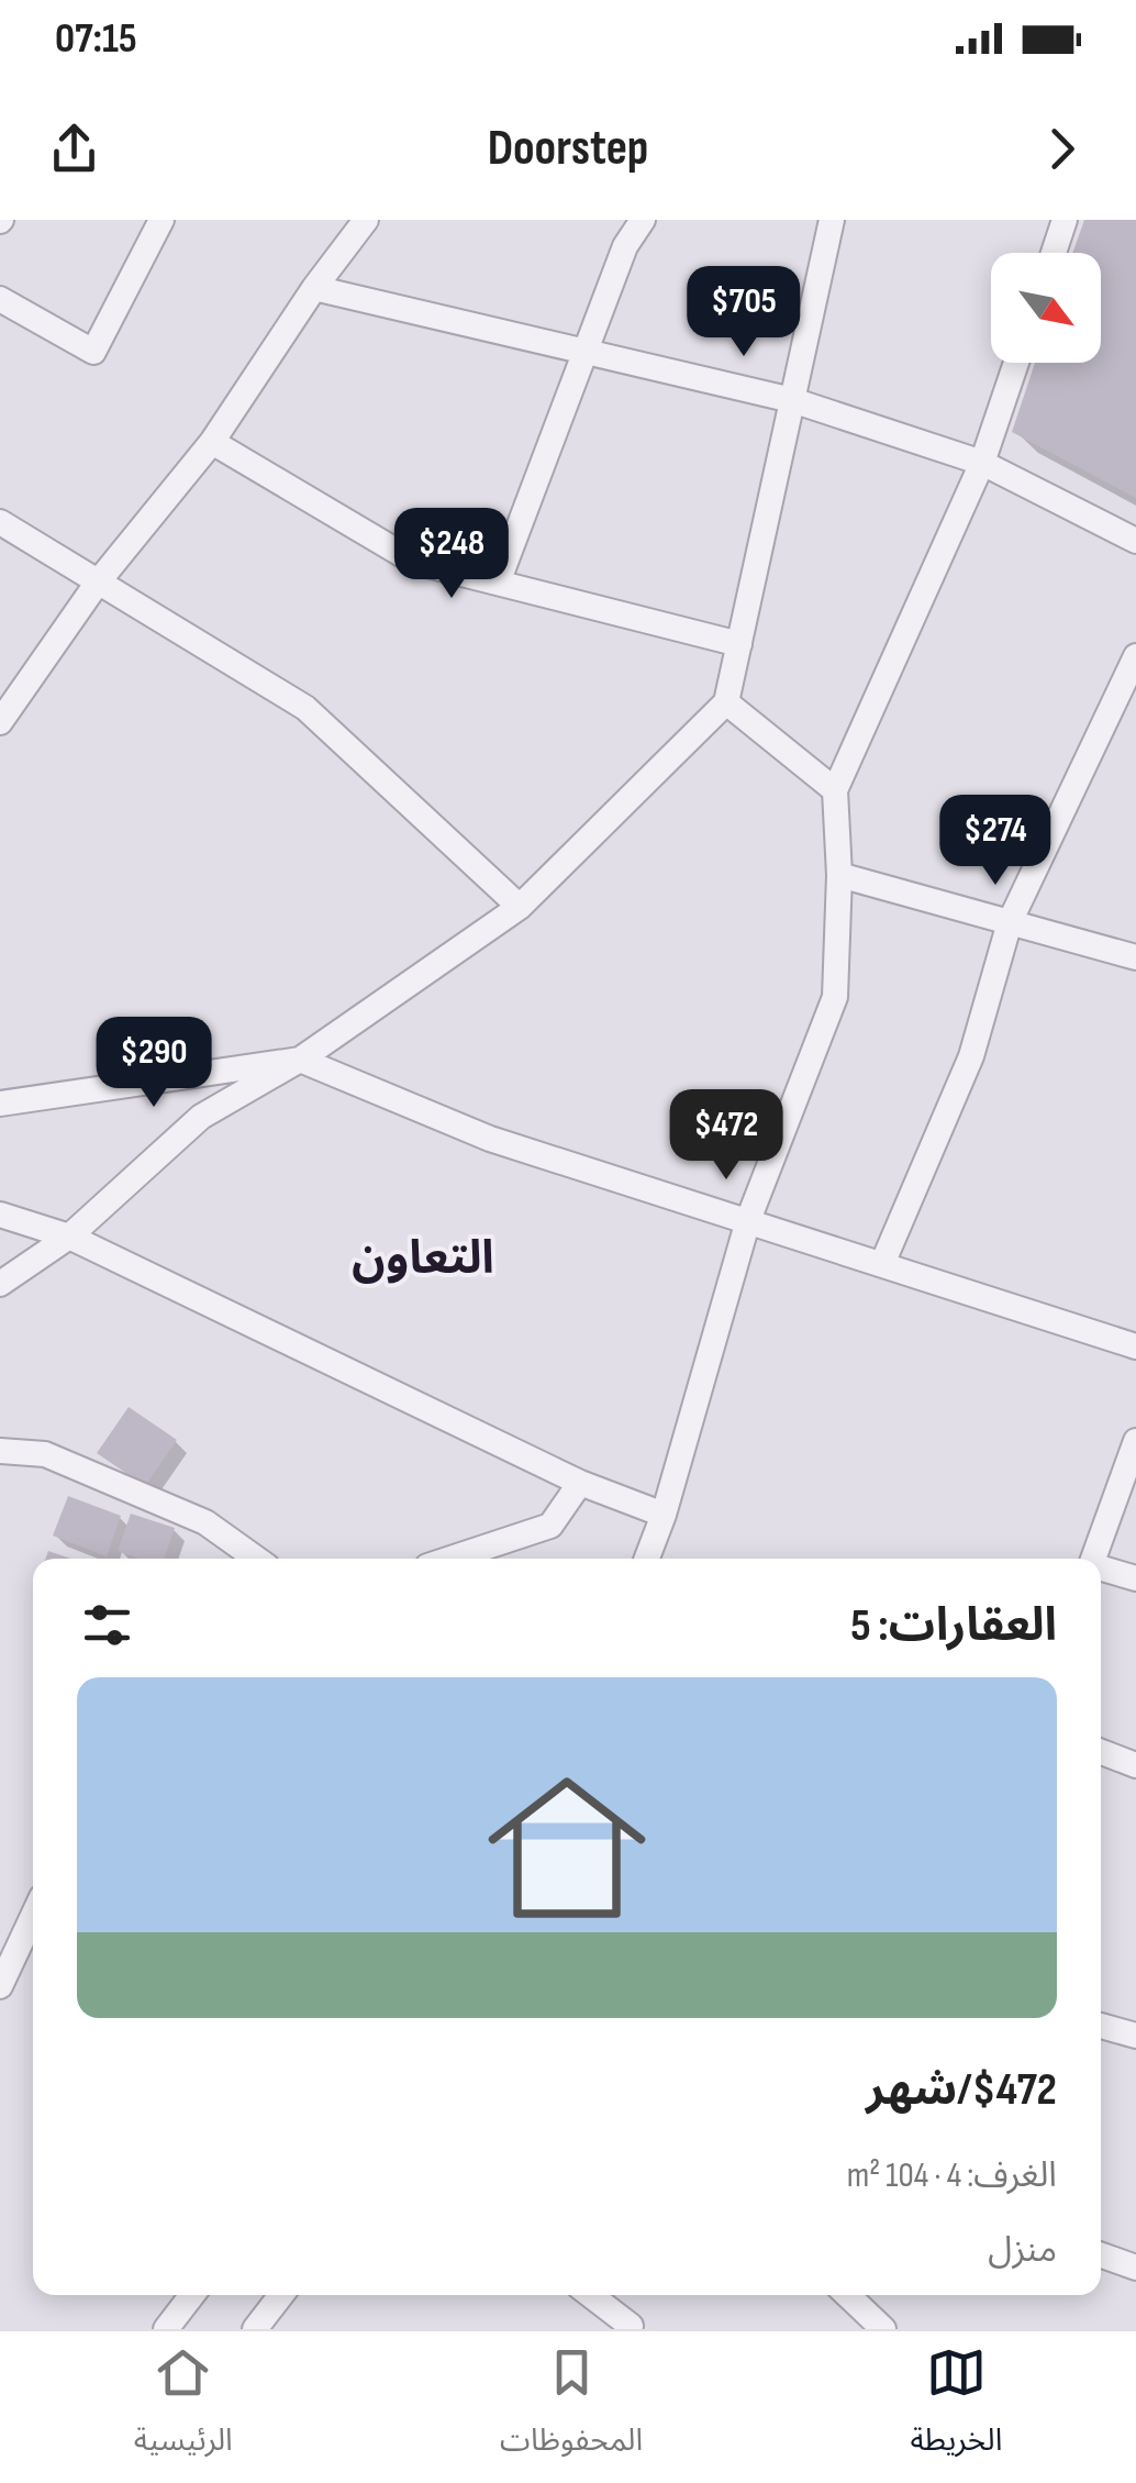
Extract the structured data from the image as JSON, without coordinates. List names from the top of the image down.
{
  "districts": ["التعاون"],
  "north": "bottom right",
  "page": {
    "status": "07:15",
    "header": "Doorstep",
    "price": [
      "$705",
      "$248",
      "$274",
      "$290",
      "$472"
    ],
    "heading": "العقارات: 5",
    "list": [
      {
        "name": "$472/شهر",
        "note": "الغرف: 4 · 104 m² · منزل"
      }
    ],
    "tabs": ["الخريطة", "المحفوظات", "الرئيسية"]
  }
}
